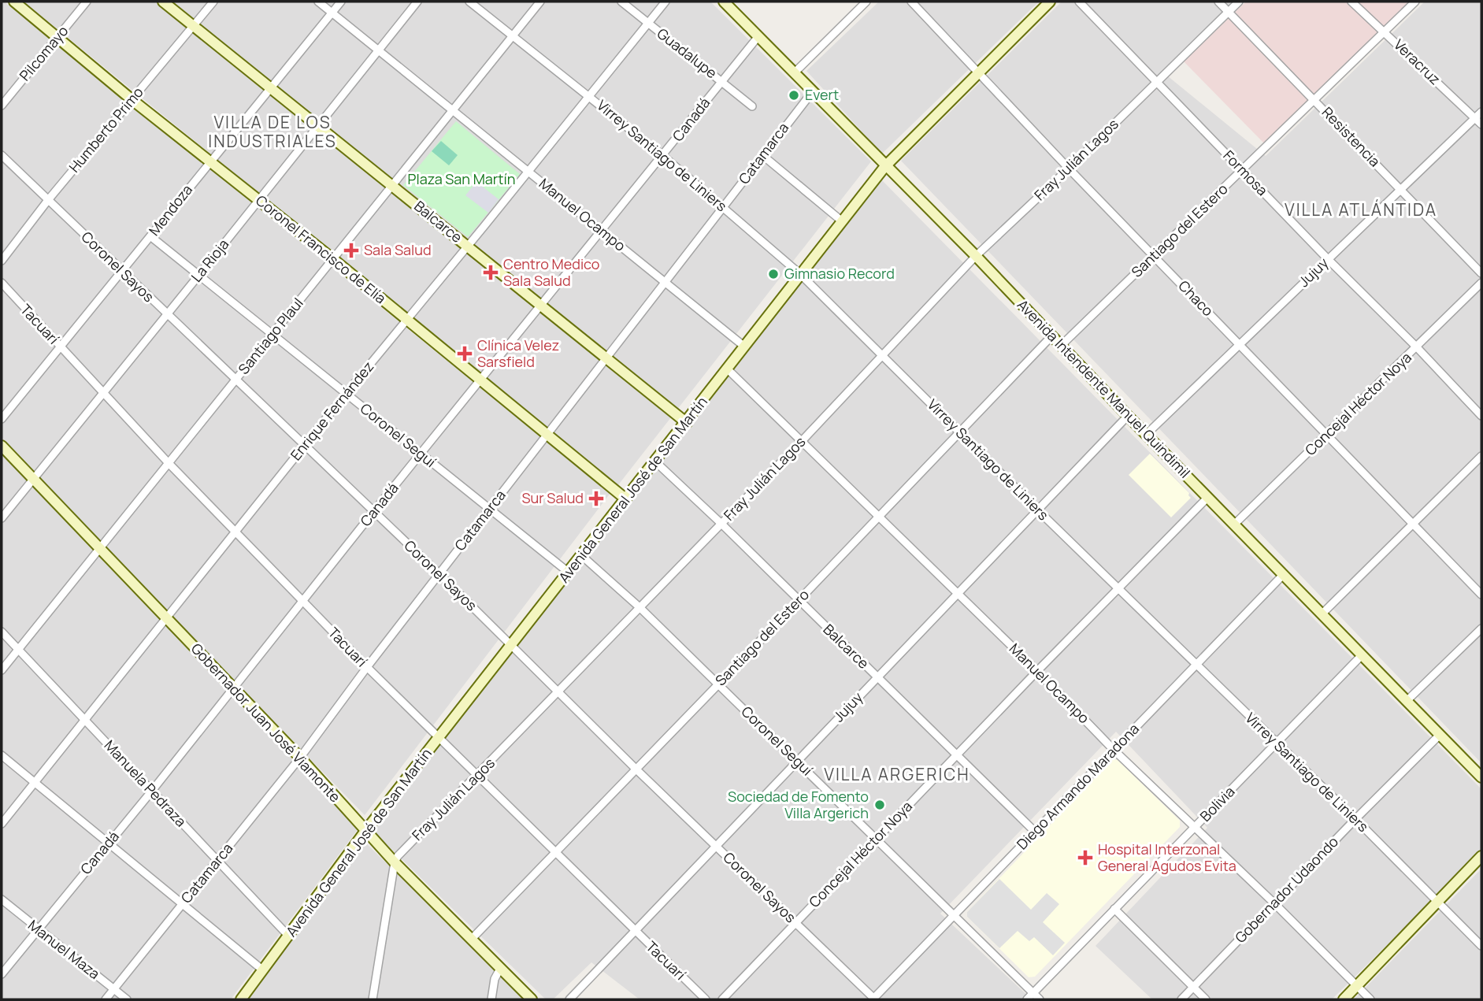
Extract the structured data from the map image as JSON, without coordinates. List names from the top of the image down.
{
  "streets": {
    "street": [
      "Pilcomayo",
      "Guadalupe",
      "Veracruz",
      "Canadá",
      "Humberto Primo",
      "Resistencia",
      "Catamarca",
      "Virrey Santiago de Liniers",
      "Fray Julián Lagos",
      "Formosa",
      "Mendoza",
      "Manuel Ocampo",
      "Balcarce",
      "Santiago del Estero",
      "Coronel Francisco de Elía",
      "La Rioja",
      "Coronel Sayos",
      "Jujuy",
      "Chaco",
      "Tacuarí",
      "Santiago Plaul",
      "Avenida Intendente Manuel Quindimil",
      "Concejal Héctor Noya",
      "Enrique Fernández",
      "Coronel Seguí",
      "Avenida General José de San Martín",
      "Gobernador Juan José Viamonte",
      "Manuela Pedraza",
      "Diego Armando Maradona",
      "Bolivia",
      "Gobernador Udaondo",
      "Manuel Maza"
    ]
  },
  "crossings": [
    ["Pilcomayo", "Coronel Francisco de Elía"],
    ["Guadalupe", "Canadá"],
    ["Guadalupe", "Enrique Fernández"],
    ["Veracruz", "Santiago del Estero"],
    ["Veracruz", "Jujuy"],
    ["Canadá", "Virrey Santiago de Liniers"],
    ["Canadá", "Manuel Ocampo"],
    ["Canadá", "Balcarce"],
    ["Canadá", "Coronel Francisco de Elía"],
    ["Canadá", "Coronel Sayos"],
    ["Canadá", "Tacuarí"],
    ["Canadá", "Avenida Intendente Manuel Quindimil"],
    ["Canadá", "Coronel Seguí"],
    ["Canadá", "Gobernador Juan José Viamonte"],
    ["Canadá", "Manuela Pedraza"],
    ["Canadá", "Manuel Maza"],
    ["Humberto Primo", "Balcarce"],
    ["Humberto Primo", "Coronel Francisco de Elía"],
    ["Humberto Primo", "Coronel Sayos"],
    ["Resistencia", "Fray Julián Lagos"],
    ["Resistencia", "Santiago del Estero"],
    ["Resistencia", "Jujuy"],
    ["Catamarca", "Virrey Santiago de Liniers"],
    ["Catamarca", "Manuel Ocampo"],
    ["Catamarca", "Balcarce"],
    ["Catamarca", "Coronel Francisco de Elía"],
    ["Catamarca", "Coronel Sayos"],
    ["Catamarca", "Tacuarí"],
    ["Catamarca", "Avenida Intendente Manuel Quindimil"],
    ["Catamarca", "Coronel Seguí"],
    ["Catamarca", "Gobernador Juan José Viamonte"],
    ["Catamarca", "Manuela Pedraza"],
    ["Catamarca", "Manuel Maza"],
    ["Virrey Santiago de Liniers", "Fray Julián Lagos"],
    ["Virrey Santiago de Liniers", "Santiago del Estero"],
    ["Virrey Santiago de Liniers", "Jujuy"],
    ["Virrey Santiago de Liniers", "Santiago Plaul"],
    ["Virrey Santiago de Liniers", "Concejal Héctor Noya"],
    ["Virrey Santiago de Liniers", "Enrique Fernández"],
    ["Virrey Santiago de Liniers", "Avenida General José de San Martín"],
    ["Virrey Santiago de Liniers", "Diego Armando Maradona"],
    ["Virrey Santiago de Liniers", "Bolivia"],
    ["Virrey Santiago de Liniers", "Gobernador Udaondo"],
    ["Fray Julián Lagos", "Formosa"],
    ["Fray Julián Lagos", "Manuel Ocampo"],
    ["Fray Julián Lagos", "Balcarce"],
    ["Fray Julián Lagos", "Coronel Sayos"],
    ["Fray Julián Lagos", "Chaco"],
    ["Fray Julián Lagos", "Tacuarí"],
    ["Fray Julián Lagos", "Avenida Intendente Manuel Quindimil"],
    ["Fray Julián Lagos", "Coronel Seguí"],
    ["Fray Julián Lagos", "Gobernador Juan José Viamonte"],
    ["Formosa", "Santiago del Estero"],
    ["Formosa", "Jujuy"],
    ["Formosa", "Concejal Héctor Noya"],
    ["Mendoza", "Manuel Ocampo"],
    ["Mendoza", "Balcarce"],
    ["Mendoza", "Coronel Francisco de Elía"],
    ["Mendoza", "Coronel Sayos"],
    ["Mendoza", "Tacuarí"],
    ["Mendoza", "Coronel Seguí"],
    ["Manuel Ocampo", "Santiago del Estero"],
    ["Manuel Ocampo", "La Rioja"],
    ["Manuel Ocampo", "Jujuy"],
    ["Manuel Ocampo", "Santiago Plaul"],
    ["Manuel Ocampo", "Concejal Héctor Noya"],
    ["Manuel Ocampo", "Enrique Fernández"],
    ["Manuel Ocampo", "Avenida General José de San Martín"],
    ["Manuel Ocampo", "Diego Armando Maradona"],
    ["Manuel Ocampo", "Bolivia"],
    ["Manuel Ocampo", "Gobernador Udaondo"],
    ["Balcarce", "Santiago del Estero"],
    ["Balcarce", "La Rioja"],
    ["Balcarce", "Jujuy"],
    ["Balcarce", "Santiago Plaul"],
    ["Balcarce", "Concejal Héctor Noya"],
    ["Balcarce", "Enrique Fernández"],
    ["Balcarce", "Avenida General José de San Martín"],
    ["Balcarce", "Diego Armando Maradona"],
    ["Santiago del Estero", "Coronel Sayos"],
    ["Santiago del Estero", "Chaco"],
    ["Santiago del Estero", "Tacuarí"],
    ["Santiago del Estero", "Avenida Intendente Manuel Quindimil"],
    ["Santiago del Estero", "Coronel Seguí"],
    ["Santiago del Estero", "Gobernador Juan José Viamonte"],
    ["Coronel Francisco de Elía", "La Rioja"],
    ["Coronel Francisco de Elía", "Santiago Plaul"],
    ["Coronel Francisco de Elía", "Enrique Fernández"],
    ["Coronel Francisco de Elía", "Avenida General José de San Martín"],
    ["La Rioja", "Coronel Sayos"],
    ["La Rioja", "Tacuarí"],
    ["La Rioja", "Coronel Seguí"],
    ["La Rioja", "Gobernador Juan José Viamonte"],
    ["Coronel Sayos", "Jujuy"],
    ["Coronel Sayos", "Santiago Plaul"],
    ["Coronel Sayos", "Concejal Héctor Noya"],
    ["Coronel Sayos", "Enrique Fernández"],
    ["Coronel Sayos", "Avenida General José de San Martín"],
    ["Coronel Sayos", "Diego Armando Maradona"],
    ["Jujuy", "Chaco"],
    ["Jujuy", "Tacuarí"],
    ["Jujuy", "Avenida Intendente Manuel Quindimil"],
    ["Jujuy", "Coronel Seguí"],
    ["Chaco", "Concejal Héctor Noya"],
    ["Chaco", "Avenida General José de San Martín"],
    ["Tacuarí", "Santiago Plaul"],
    ["Tacuarí", "Enrique Fernández"],
    ["Tacuarí", "Avenida General José de San Martín"],
    ["Santiago Plaul", "Coronel Seguí"],
    ["Santiago Plaul", "Gobernador Juan José Viamonte"],
    ["Santiago Plaul", "Manuela Pedraza"],
    ["Avenida Intendente Manuel Quindimil", "Concejal Héctor Noya"],
    ["Avenida Intendente Manuel Quindimil", "Avenida General José de San Martín"],
    ["Avenida Intendente Manuel Quindimil", "Diego Armando Maradona"],
    ["Avenida Intendente Manuel Quindimil", "Bolivia"],
    ["Avenida Intendente Manuel Quindimil", "Gobernador Udaondo"],
    ["Concejal Héctor Noya", "Coronel Seguí"],
    ["Enrique Fernández", "Coronel Seguí"],
    ["Enrique Fernández", "Gobernador Juan José Viamonte"],
    ["Enrique Fernández", "Manuela Pedraza"],
    ["Coronel Seguí", "Avenida General José de San Martín"],
    ["Coronel Seguí", "Diego Armando Maradona"],
    ["Coronel Seguí", "Bolivia"],
    ["Avenida General José de San Martín", "Gobernador Juan José Viamonte"],
    ["Avenida General José de San Martín", "Manuela Pedraza"]
  ],
  "districts": ["VILLA DE LOS INDUSTRIALES", "VILLA ATLÁNTIDA", "VILLA ARGERICH"],
  "parks": ["Plaza San Martín"],
  "places": {
    "other": ["Evert", "Gimnasio Record", "Sociedad de Fomento Villa Argerich"],
    "health": [
      "Sala Salud",
      "Centro Medico Sala Salud",
      "Clínica Velez Sarsfield",
      "Sur Salud",
      "Hospital Interzonal General Agudos Evita"
    ]
  }
}
